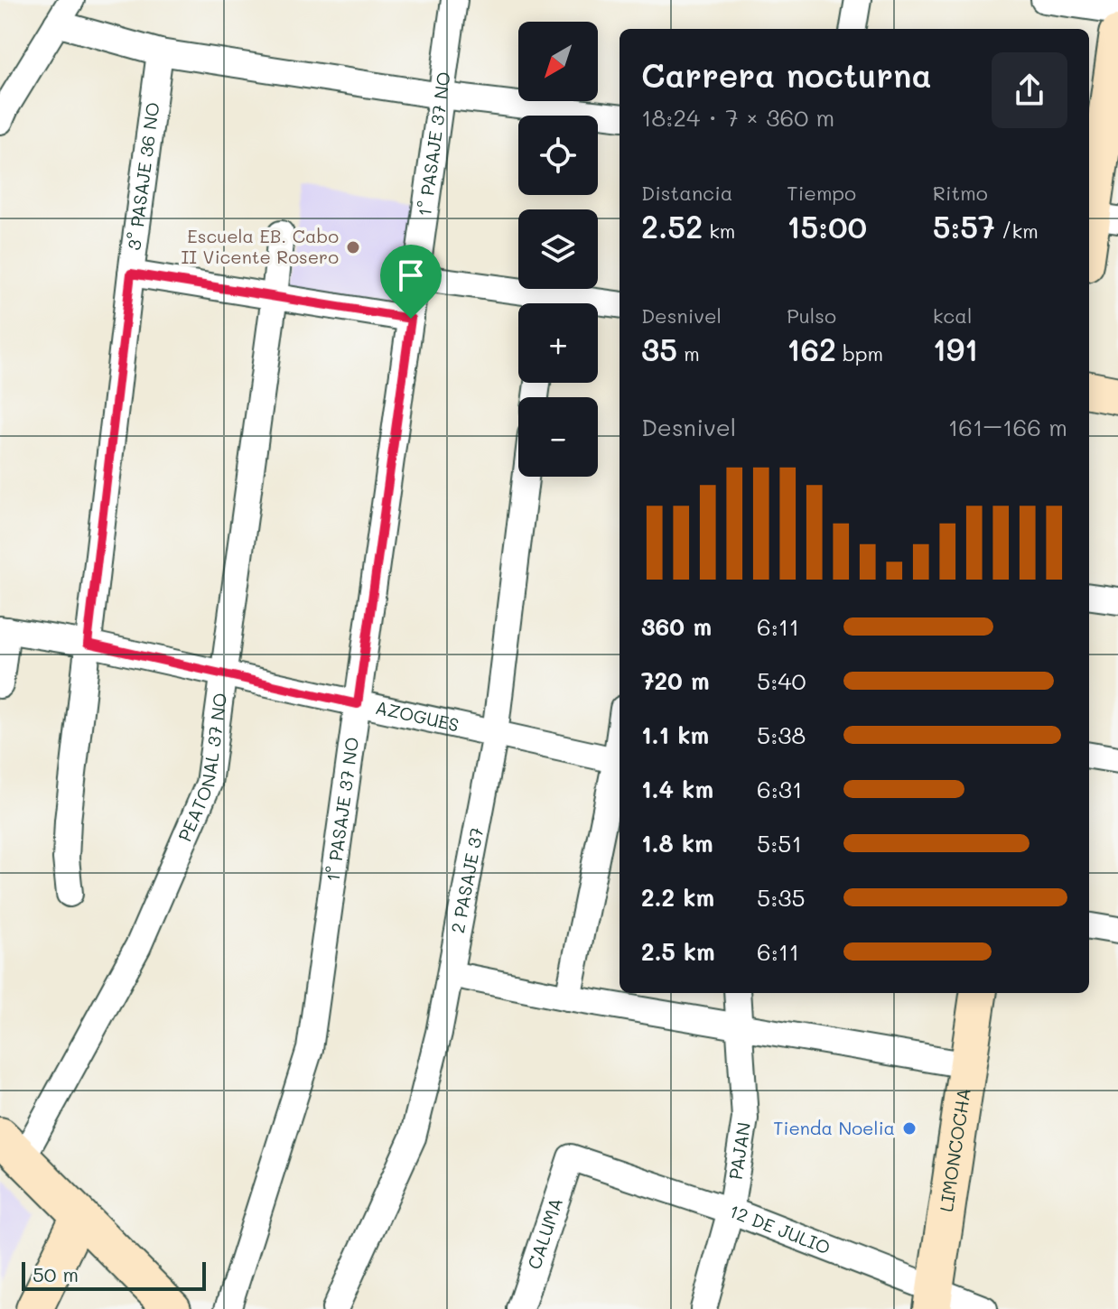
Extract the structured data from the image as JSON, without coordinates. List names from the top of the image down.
{
  "streets": {
    "street": [
      "1° PASAJE 37 NO",
      "3° PASAJE 36 NO",
      "AZOGUES",
      "PEATONAL 37 NO",
      "2 PASAJE 37",
      "LIMONCOCHA",
      "PAJAN",
      "12 DE JULIO",
      "CALUMA"
    ]
  },
  "crossings": [
    ["1° PASAJE 37 NO", "AZOGUES"],
    ["3° PASAJE 36 NO", "AZOGUES"],
    ["AZOGUES", "PEATONAL 37 NO"],
    ["AZOGUES", "2 PASAJE 37"],
    ["LIMONCOCHA", "12 DE JULIO"],
    ["PAJAN", "12 DE JULIO"],
    ["12 DE JULIO", "CALUMA"]
  ],
  "places": ["Escuela EB. Cabo II Vicente Rosero", "Tienda Noelia"],
  "scale_bar": "50 m",
  "north": "bottom left",
  "page": {
    "map_buttons": ["+", "−"],
    "heading": ["Carrera nocturna", "18:24 · 7 × 360 m"],
    "stats": [
      ["Distancia", "2.52 km"],
      ["Tiempo", "15:00"],
      ["Ritmo", "5:57 /km"],
      ["Desnivel", "35 m"],
      ["Pulso", "162 bpm"],
      ["kcal", "191"]
    ],
    "chart": ["Desnivel", "161–166 m"],
    "list": [
      {
        "name": "360 m",
        "note": "6:11"
      },
      {
        "name": "720 m",
        "note": "5:40"
      },
      {
        "name": "1.1 km",
        "note": "5:38"
      },
      {
        "name": "1.4 km",
        "note": "6:31"
      },
      {
        "name": "1.8 km",
        "note": "5:51"
      },
      {
        "name": "2.2 km",
        "note": "5:35"
      },
      {
        "name": "2.5 km",
        "note": "6:11"
      }
    ],
    "scale": "50 m"
  }
}
